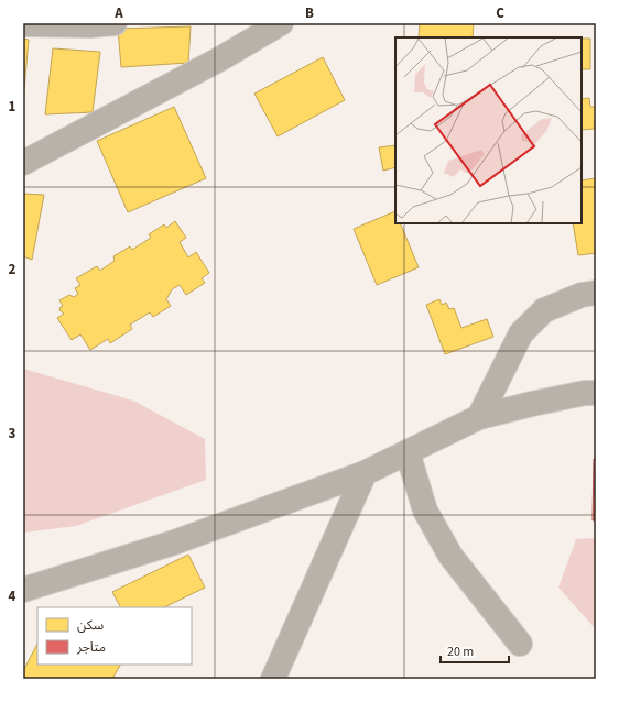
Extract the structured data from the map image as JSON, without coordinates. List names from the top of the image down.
{
  "legend": ["سكن", "متاجر"],
  "scale_bar": "20 m",
  "grid": {
    "columns": ["A", "B", "C"],
    "rows": [
      "1",
      "2",
      "3",
      "4"
    ]
  }
}
